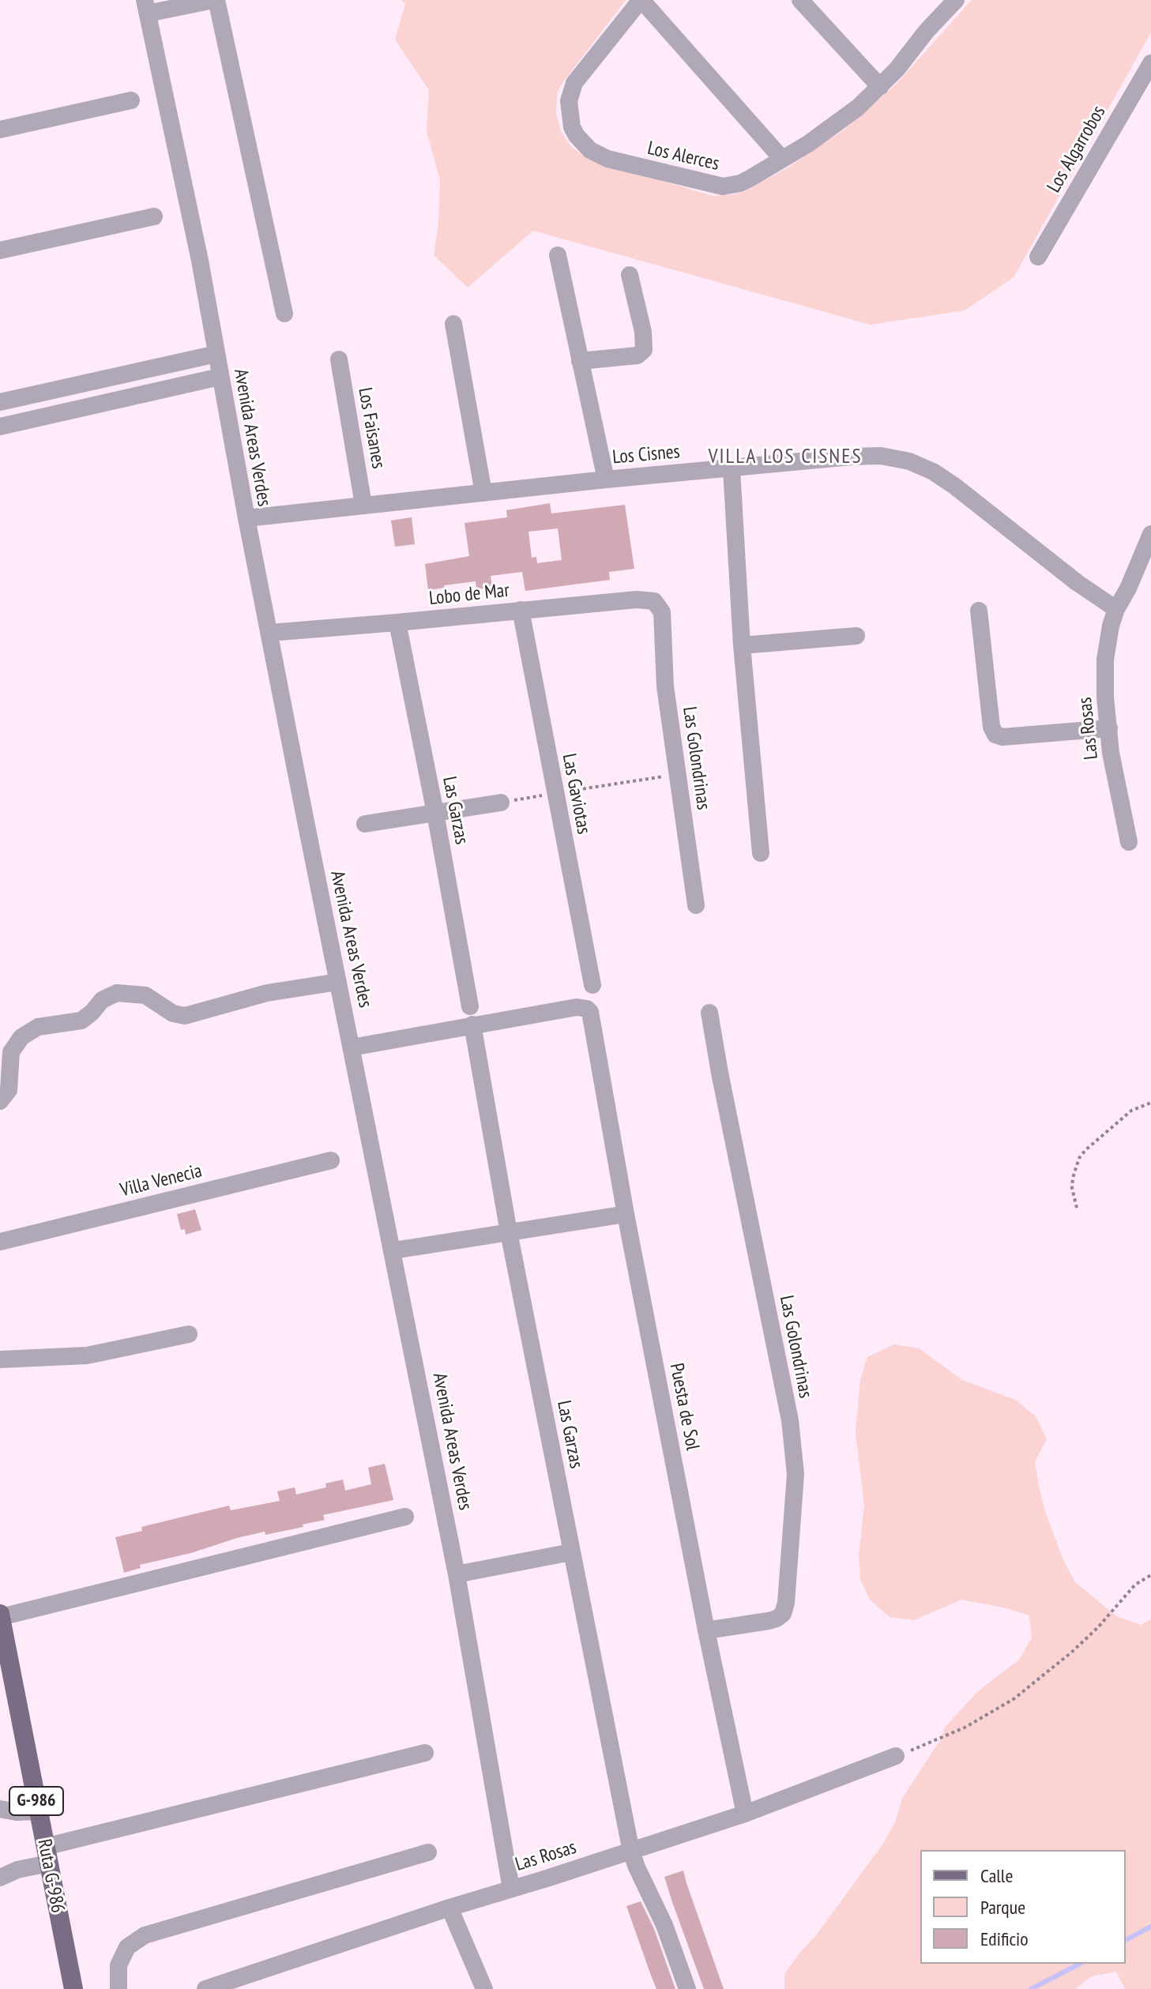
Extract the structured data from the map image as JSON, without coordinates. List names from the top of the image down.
{
  "streets": {
    "main road": ["G-986", "Ruta G-986"],
    "street": [
      "Los Algarrobos",
      "Los Alerces",
      "Los Faisanes",
      "Avenida Areas Verdes",
      "Los Cisnes",
      "Lobo de Mar",
      "Las Rosas",
      "Las Golondrinas",
      "Las Gaviotas",
      "Las Garzas",
      "Villa Venecia",
      "Puesta de Sol"
    ]
  },
  "crossings": [
    ["Los Faisanes", "Los Cisnes"],
    ["Avenida Areas Verdes", "Los Cisnes"],
    ["Avenida Areas Verdes", "Lobo de Mar"],
    ["Avenida Areas Verdes", "Las Rosas"],
    ["Los Cisnes", "Las Rosas"],
    ["Lobo de Mar", "Las Golondrinas"],
    ["Lobo de Mar", "Las Gaviotas"],
    ["Lobo de Mar", "Las Garzas"],
    ["Las Rosas", "Las Garzas"],
    ["Las Rosas", "Puesta de Sol"],
    ["Las Golondrinas", "Puesta de Sol"],
    ["Las Garzas", "Puesta de Sol"]
  ],
  "districts": ["VILLA LOS CISNES"],
  "legend": ["Calle", "Parque", "Edificio"]
}
